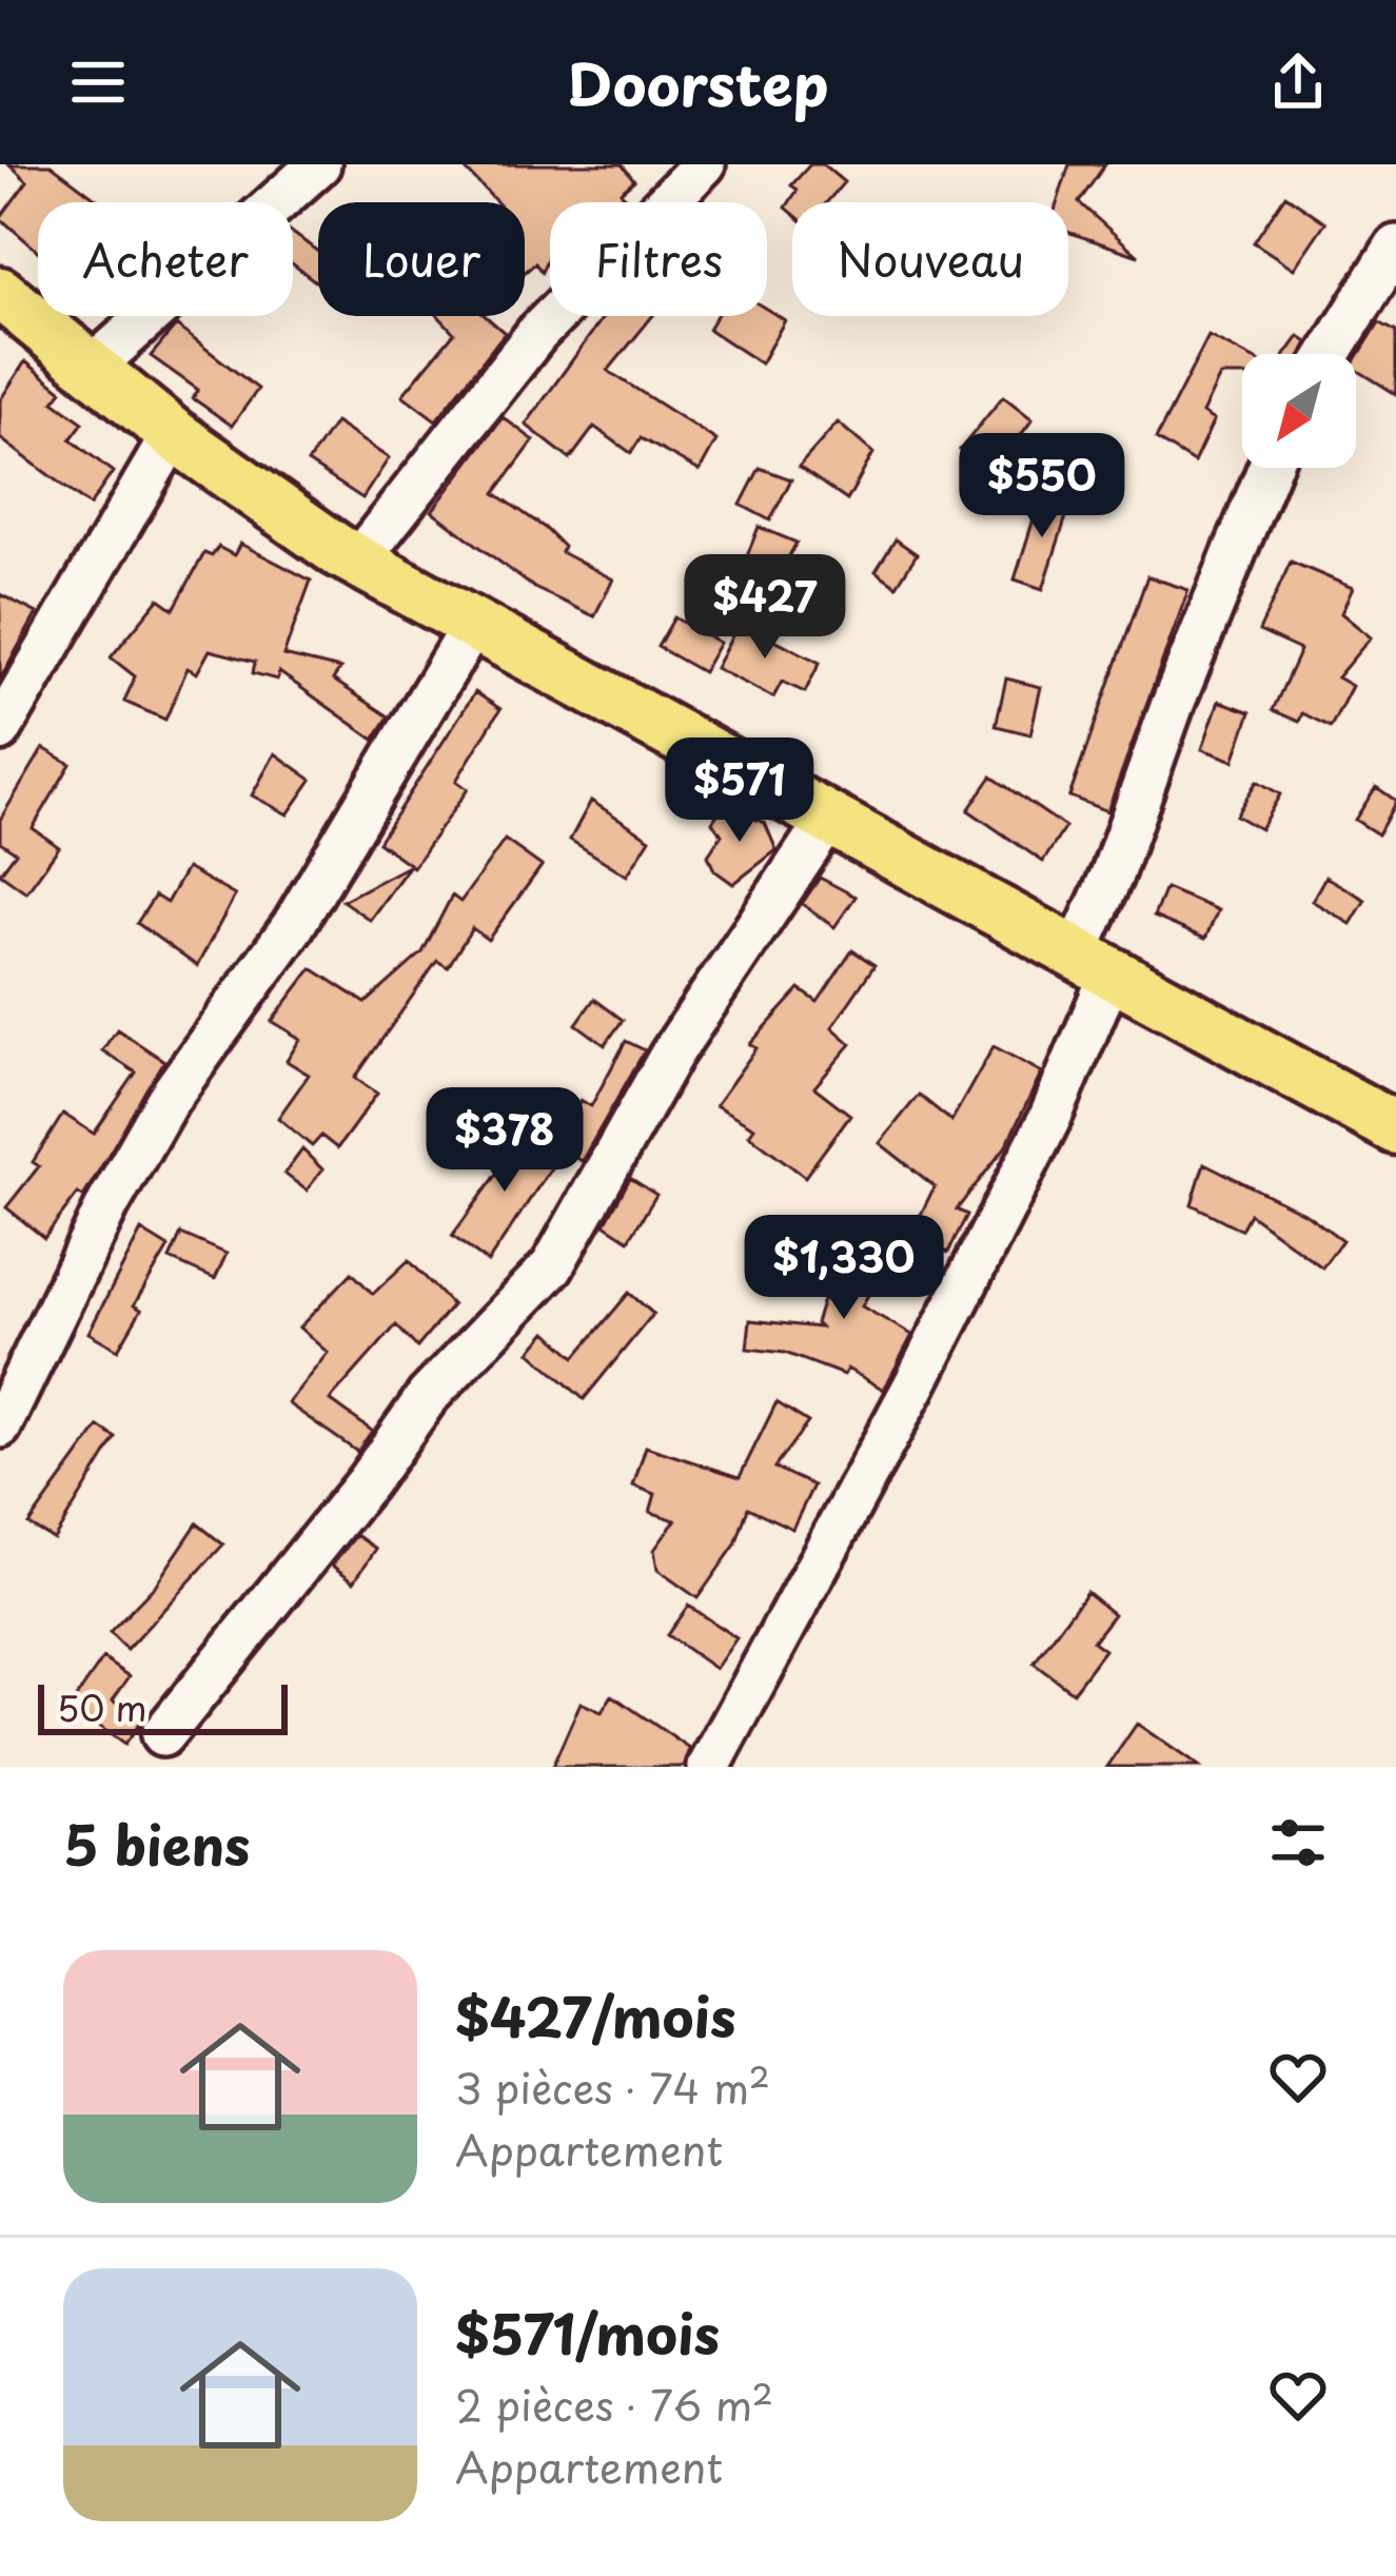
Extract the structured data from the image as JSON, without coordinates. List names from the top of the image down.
{
  "scale_bar": "50 m",
  "north": "bottom left",
  "page": {
    "header": "Doorstep",
    "chip": [
      "Acheter",
      "Louer",
      "Filtres",
      "Nouveau"
    ],
    "price": [
      "$550",
      "$427",
      "$571",
      "$378",
      "$1,330"
    ],
    "scale": "50 m",
    "heading": "5 biens",
    "list": [
      {
        "name": "$427/mois",
        "note": "3 pièces · 74 m² · Appartement"
      },
      {
        "name": "$571/mois",
        "note": "2 pièces · 76 m² · Appartement"
      }
    ]
  }
}
